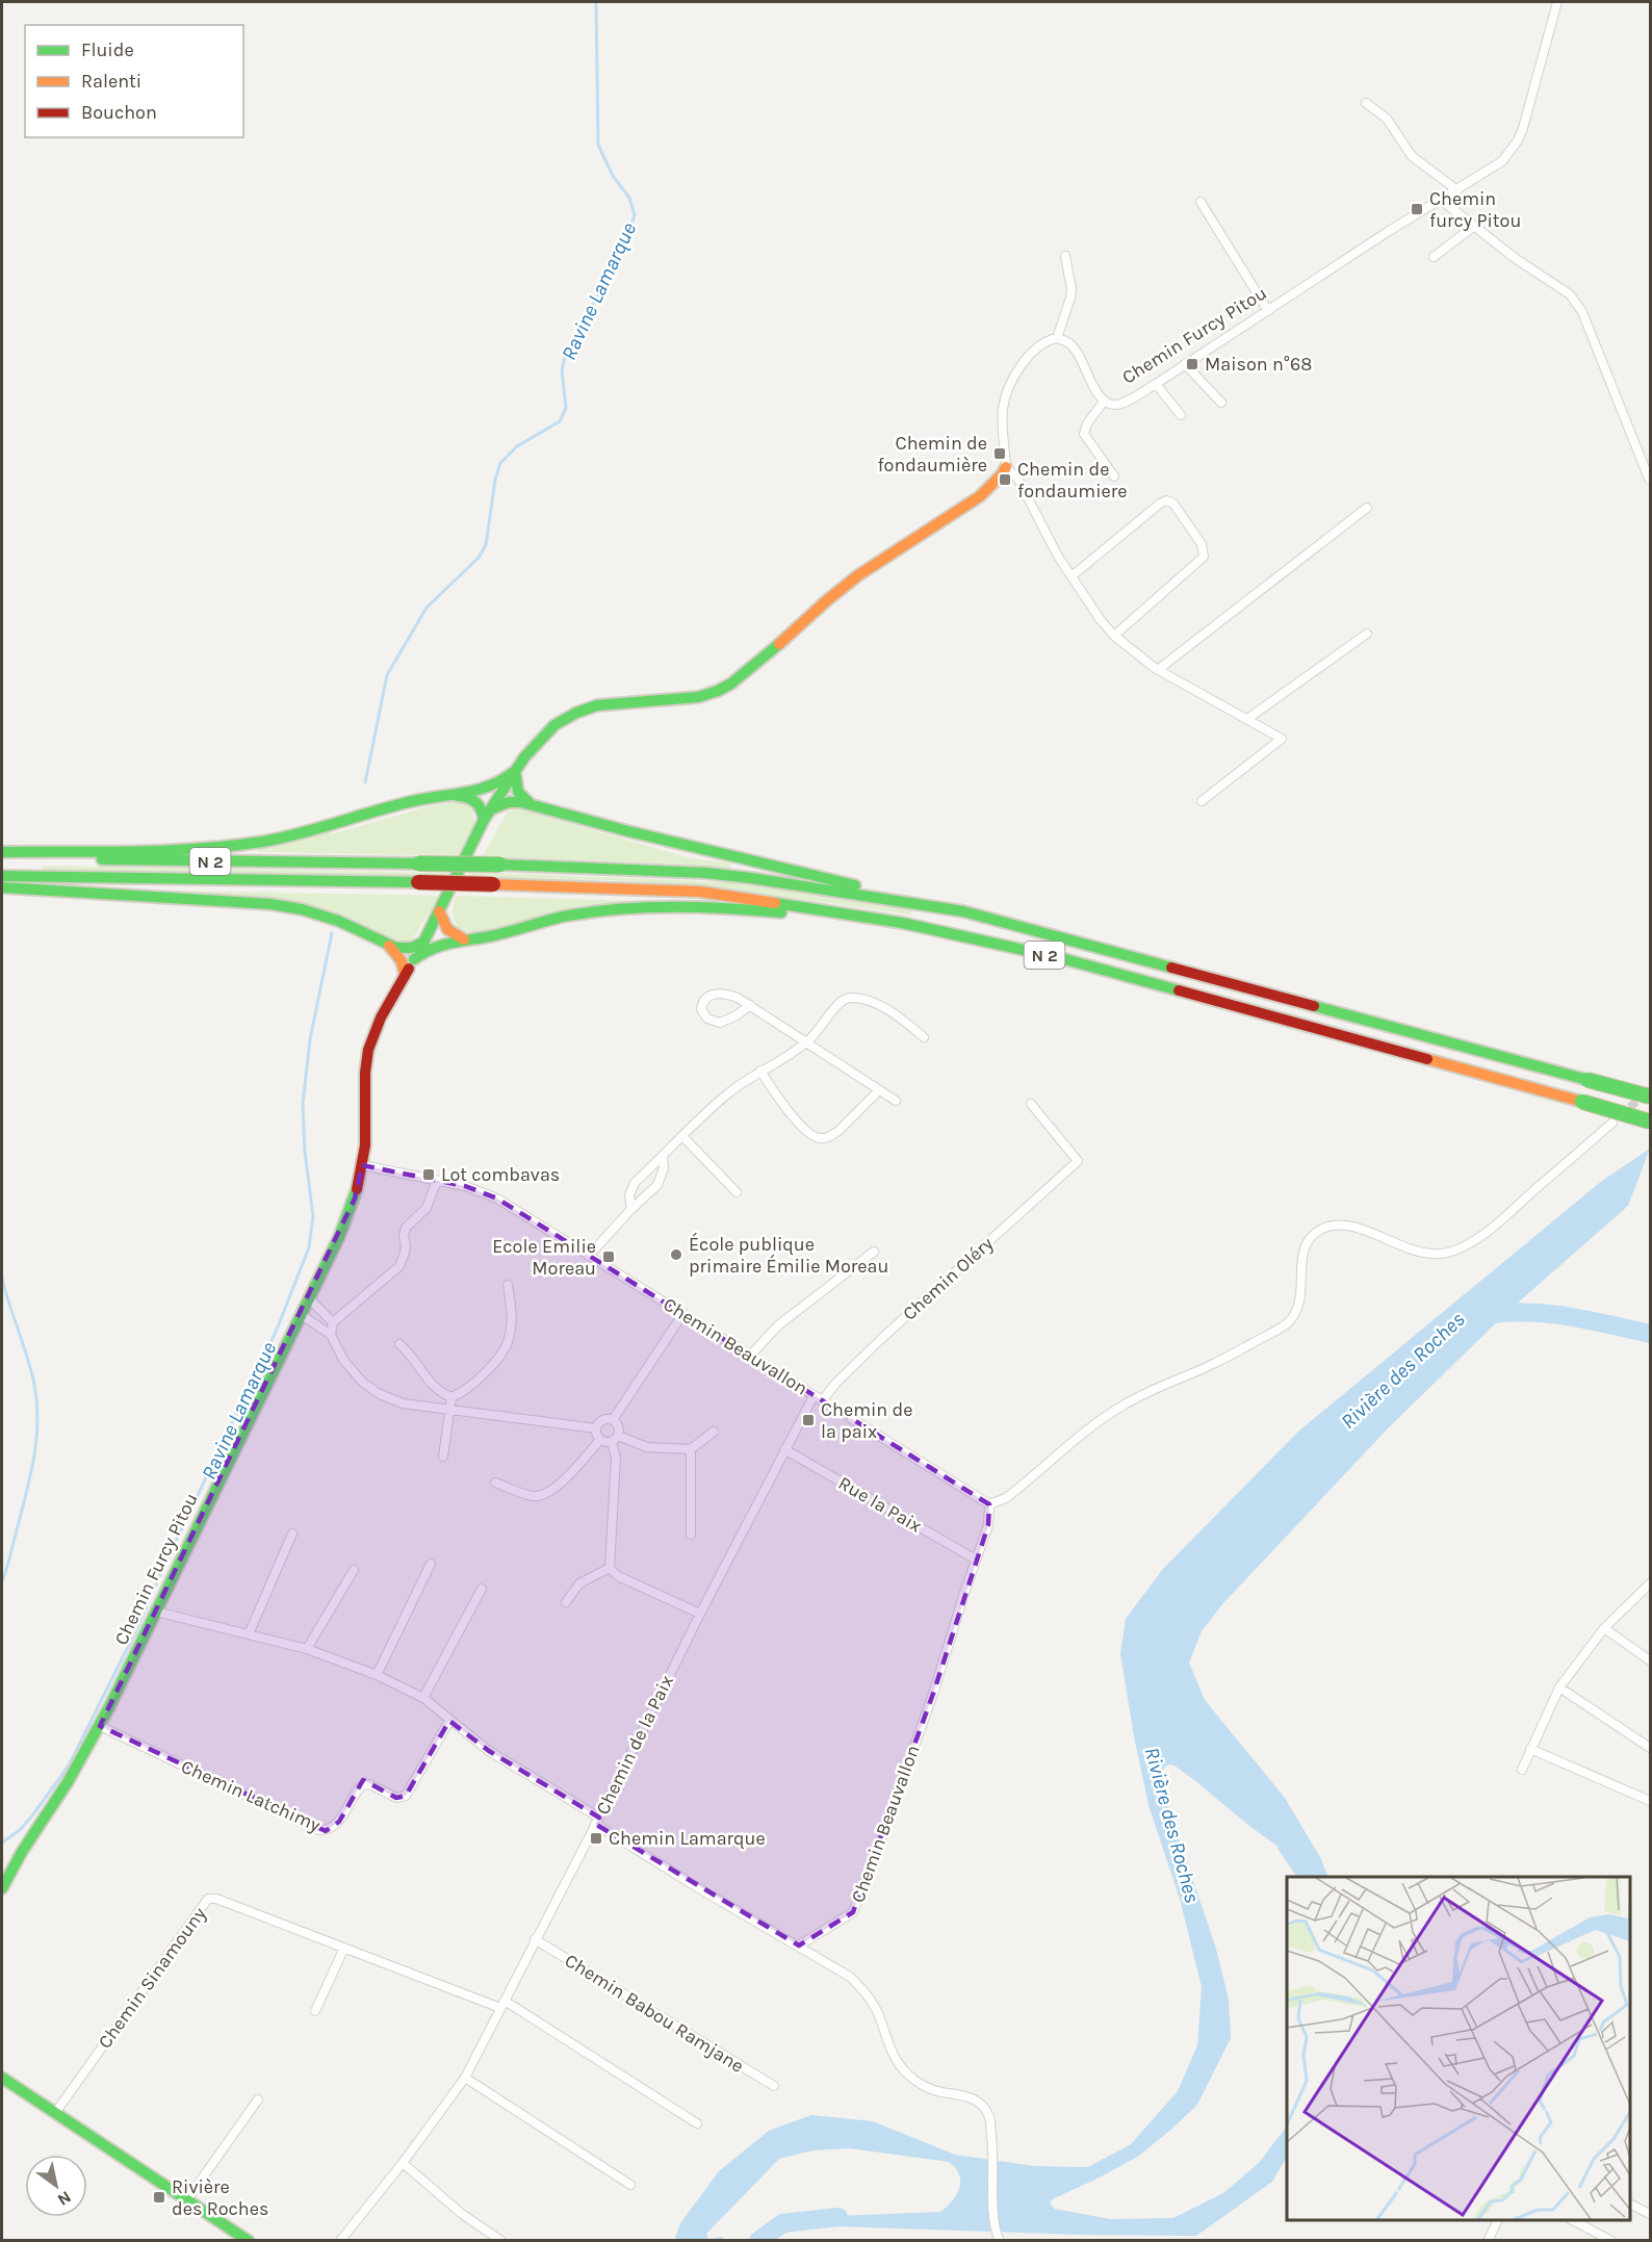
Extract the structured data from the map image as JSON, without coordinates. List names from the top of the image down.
{
  "streets": {
    "main road": ["Chemin Furcy Pitou", "N 2"],
    "street": [
      "Chemin Oléry",
      "Chemin Beauvallon",
      "Rue la Paix",
      "Chemin de la Paix",
      "Chemin Latchimy",
      "Chemin Sinamouny",
      "Chemin Babou Ramjane"
    ]
  },
  "crossings": [
    ["Chemin Furcy Pitou", "Chemin Beauvallon"],
    ["Chemin Furcy Pitou", "Chemin Latchimy"],
    ["Chemin Oléry", "Chemin Beauvallon"],
    ["Chemin Beauvallon", "Rue la Paix"],
    ["Chemin Beauvallon", "Chemin de la Paix"],
    ["Rue la Paix", "Chemin de la Paix"],
    ["Chemin de la Paix", "Chemin Sinamouny"],
    ["Chemin de la Paix", "Chemin Babou Ramjane"]
  ],
  "water": ["Ravine Lamarque", "Rivière des Roches"],
  "places": {
    "transit": [
      "Chemin furcy Pitou",
      "Maison n°68",
      "Chemin de fondaumière",
      "Chemin de fondaumiere",
      "Lot combavas",
      "Ecole Emilie Moreau",
      "Chemin de la paix",
      "Chemin Lamarque",
      "Rivière des Roches"
    ],
    "other": ["École publique primaire Émilie Moreau"]
  },
  "legend": ["Fluide", "Ralenti", "Bouchon"],
  "north": "bottom right"
}
